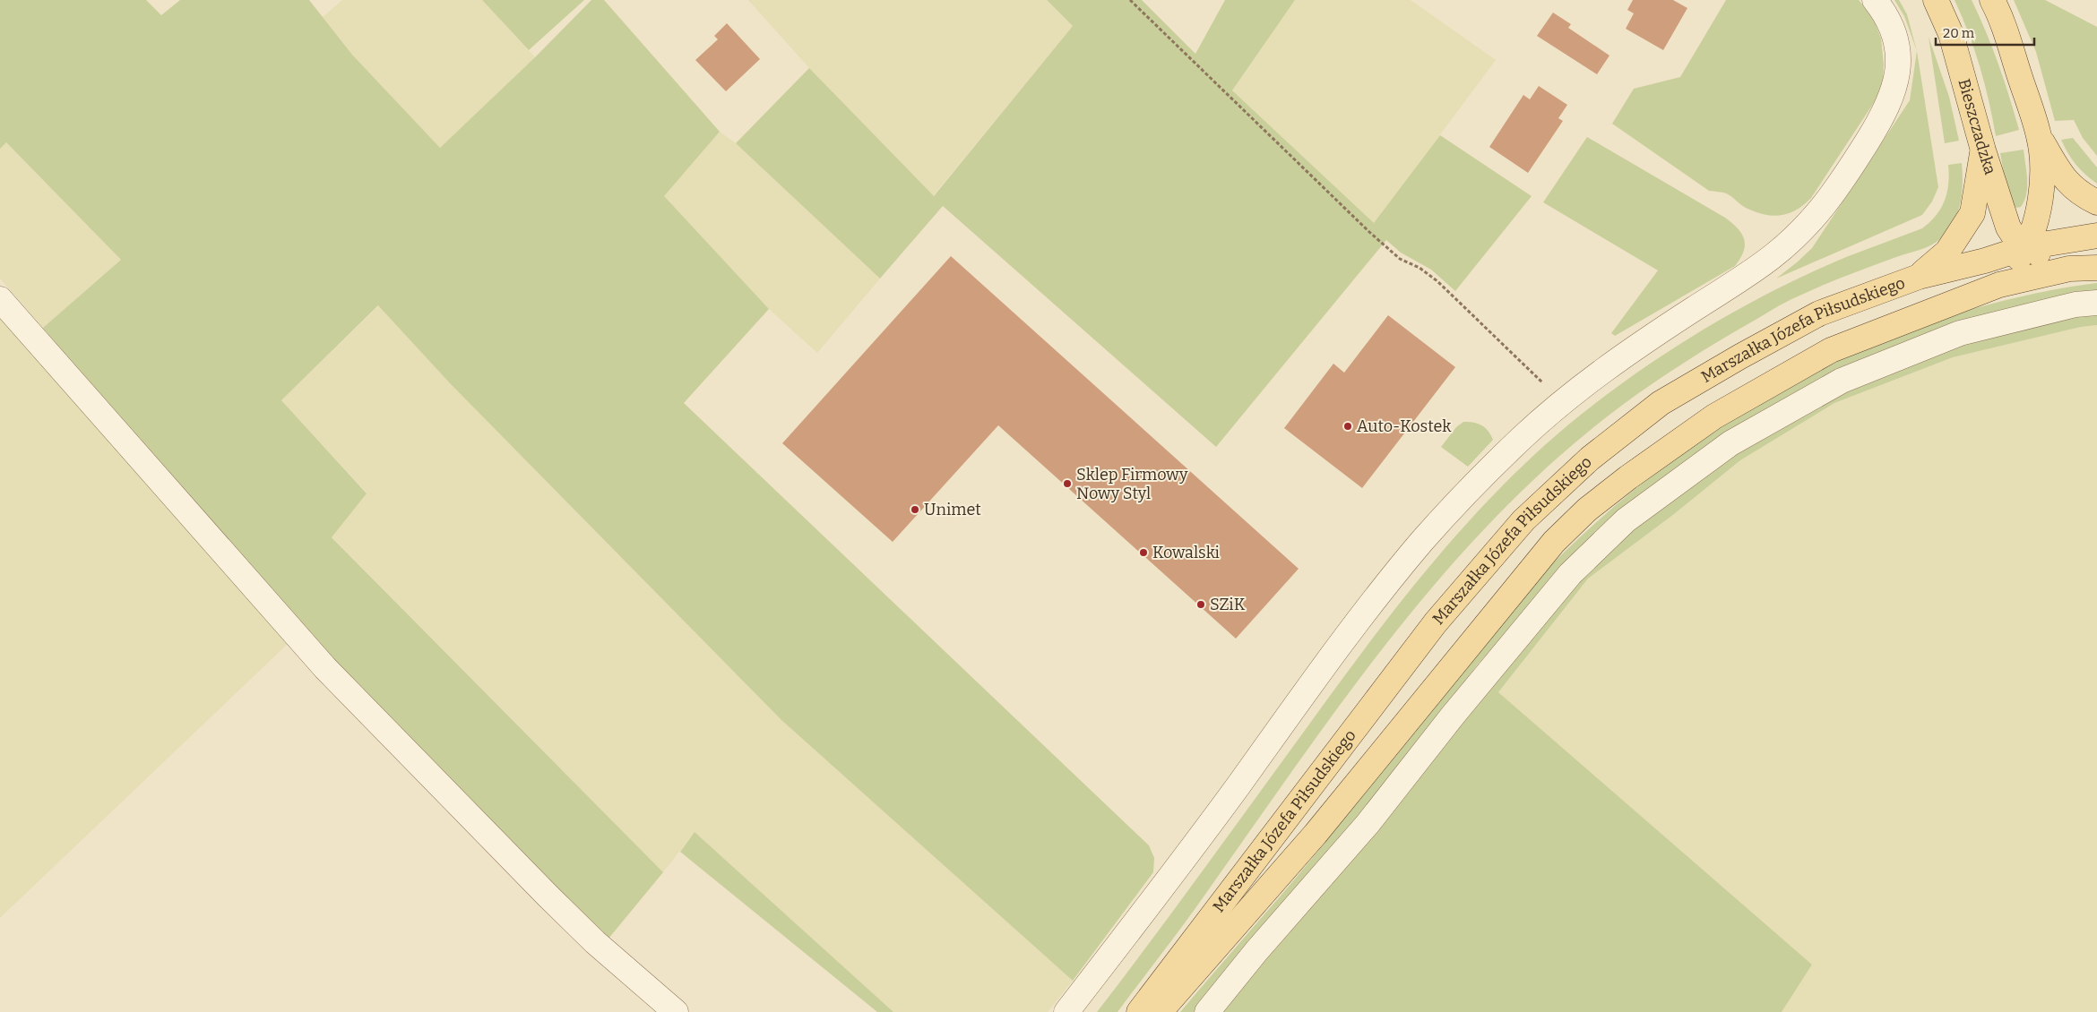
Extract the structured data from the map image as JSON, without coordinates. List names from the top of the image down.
{
  "streets": {
    "main road": ["Bieszczadzka", "Marszałka Józefa Piłsudskiego"]
  },
  "crossings": [
    ["Bieszczadzka", "Marszałka Józefa Piłsudskiego"]
  ],
  "places": [
    "Auto-Kostek",
    "Sklep Firmowy Nowy Styl",
    "Unimet",
    "Kowalski",
    "SZiK"
  ],
  "scale_bar": "20 m"
}
